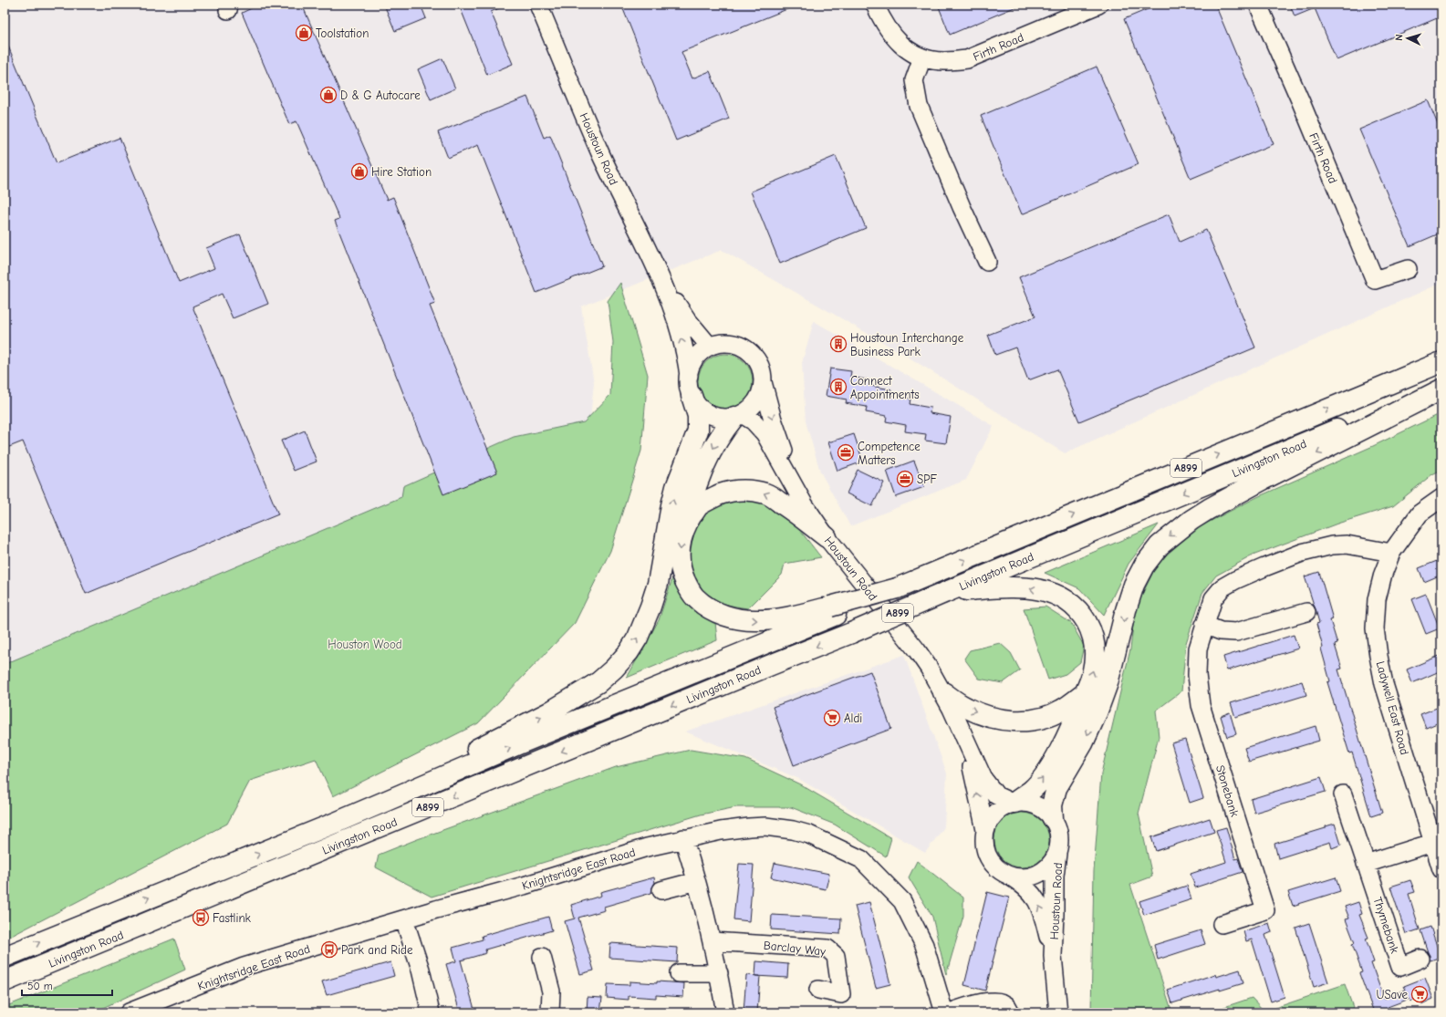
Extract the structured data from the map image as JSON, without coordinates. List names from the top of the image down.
{
  "streets": {
    "main road": ["Livingston Road", "A899"],
    "street": [
      "Firth Road",
      "Houstoun Road",
      "Ladywell East Road",
      "Stonebank",
      "Knightsridge East Road",
      "Thymebank",
      "Barclay Way"
    ]
  },
  "crossings": [
    ["Ladywell East Road", "Stonebank"]
  ],
  "parks": ["Houston Wood"],
  "places": {
    "shop": ["Toolstation", "D & G Autocare", "Hire Station"],
    "building": ["Houstoun Interchange Business Park", "Connect Appointments"],
    "office": ["Competence Matters", "SPF"],
    "supermarket": ["Aldi", "USave"],
    "bus stop": ["Fastlink", "Park and Ride"]
  },
  "scale_bar": "50 m",
  "north": "left"
}
